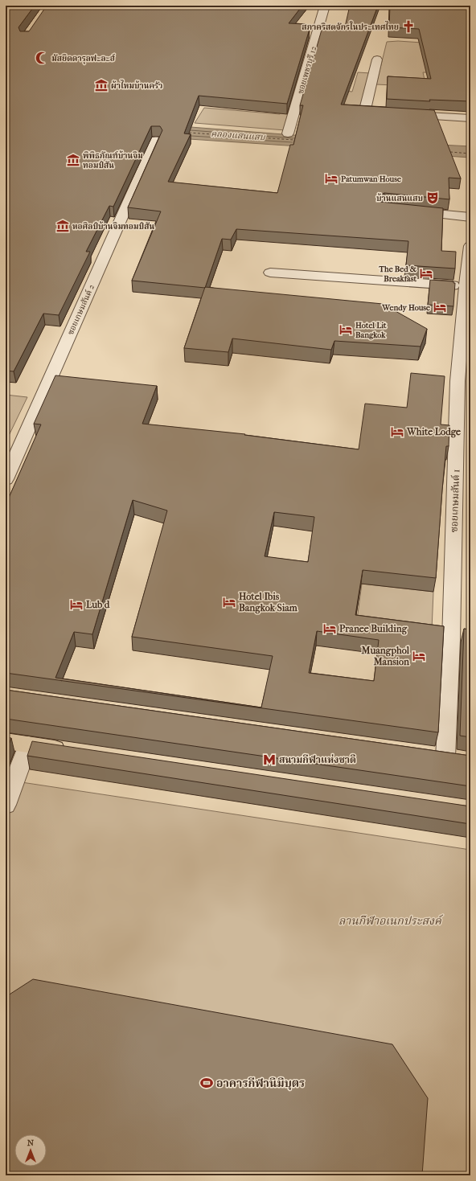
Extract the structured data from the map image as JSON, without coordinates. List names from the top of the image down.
{
  "streets": {
    "street": ["ซอยเพชรบุรี 12", "ซอยเกษมสันต์ 2", "ซอยเกษมสันต์ 1"]
  },
  "water": ["คลองแสนแสบ"],
  "parks": ["ลานกีฬาอเนกประสงค์"],
  "places": {
    "church": ["สภาคริสตจักรในประเทศไทย"],
    "mosque": ["มัสยิดดารุลฟะละฮ์"],
    "museum": ["ผ้าไหมบ้านครัว", "พิพิธภัณฑ์บ้านจิม ทอมป์สัน", "หอศิลป์บ้านจิมทอมป์สัน"],
    "hotel": [
      "Patumwan House",
      "The Bed & Breakfast",
      "Wendy House",
      "Hotel Lit Bangkok",
      "White Lodge",
      "Hotel Ibis Bangkok Siam",
      "Lub d",
      "Pranee Building",
      "Muangphol Mansion"
    ],
    "theatre": ["บ้านแสนแสบ"],
    "metro station": ["สนามกีฬาแห่งชาติ"],
    "sports": ["อาคารกีฬานิมิบุตร"]
  },
  "north": "top"
}
